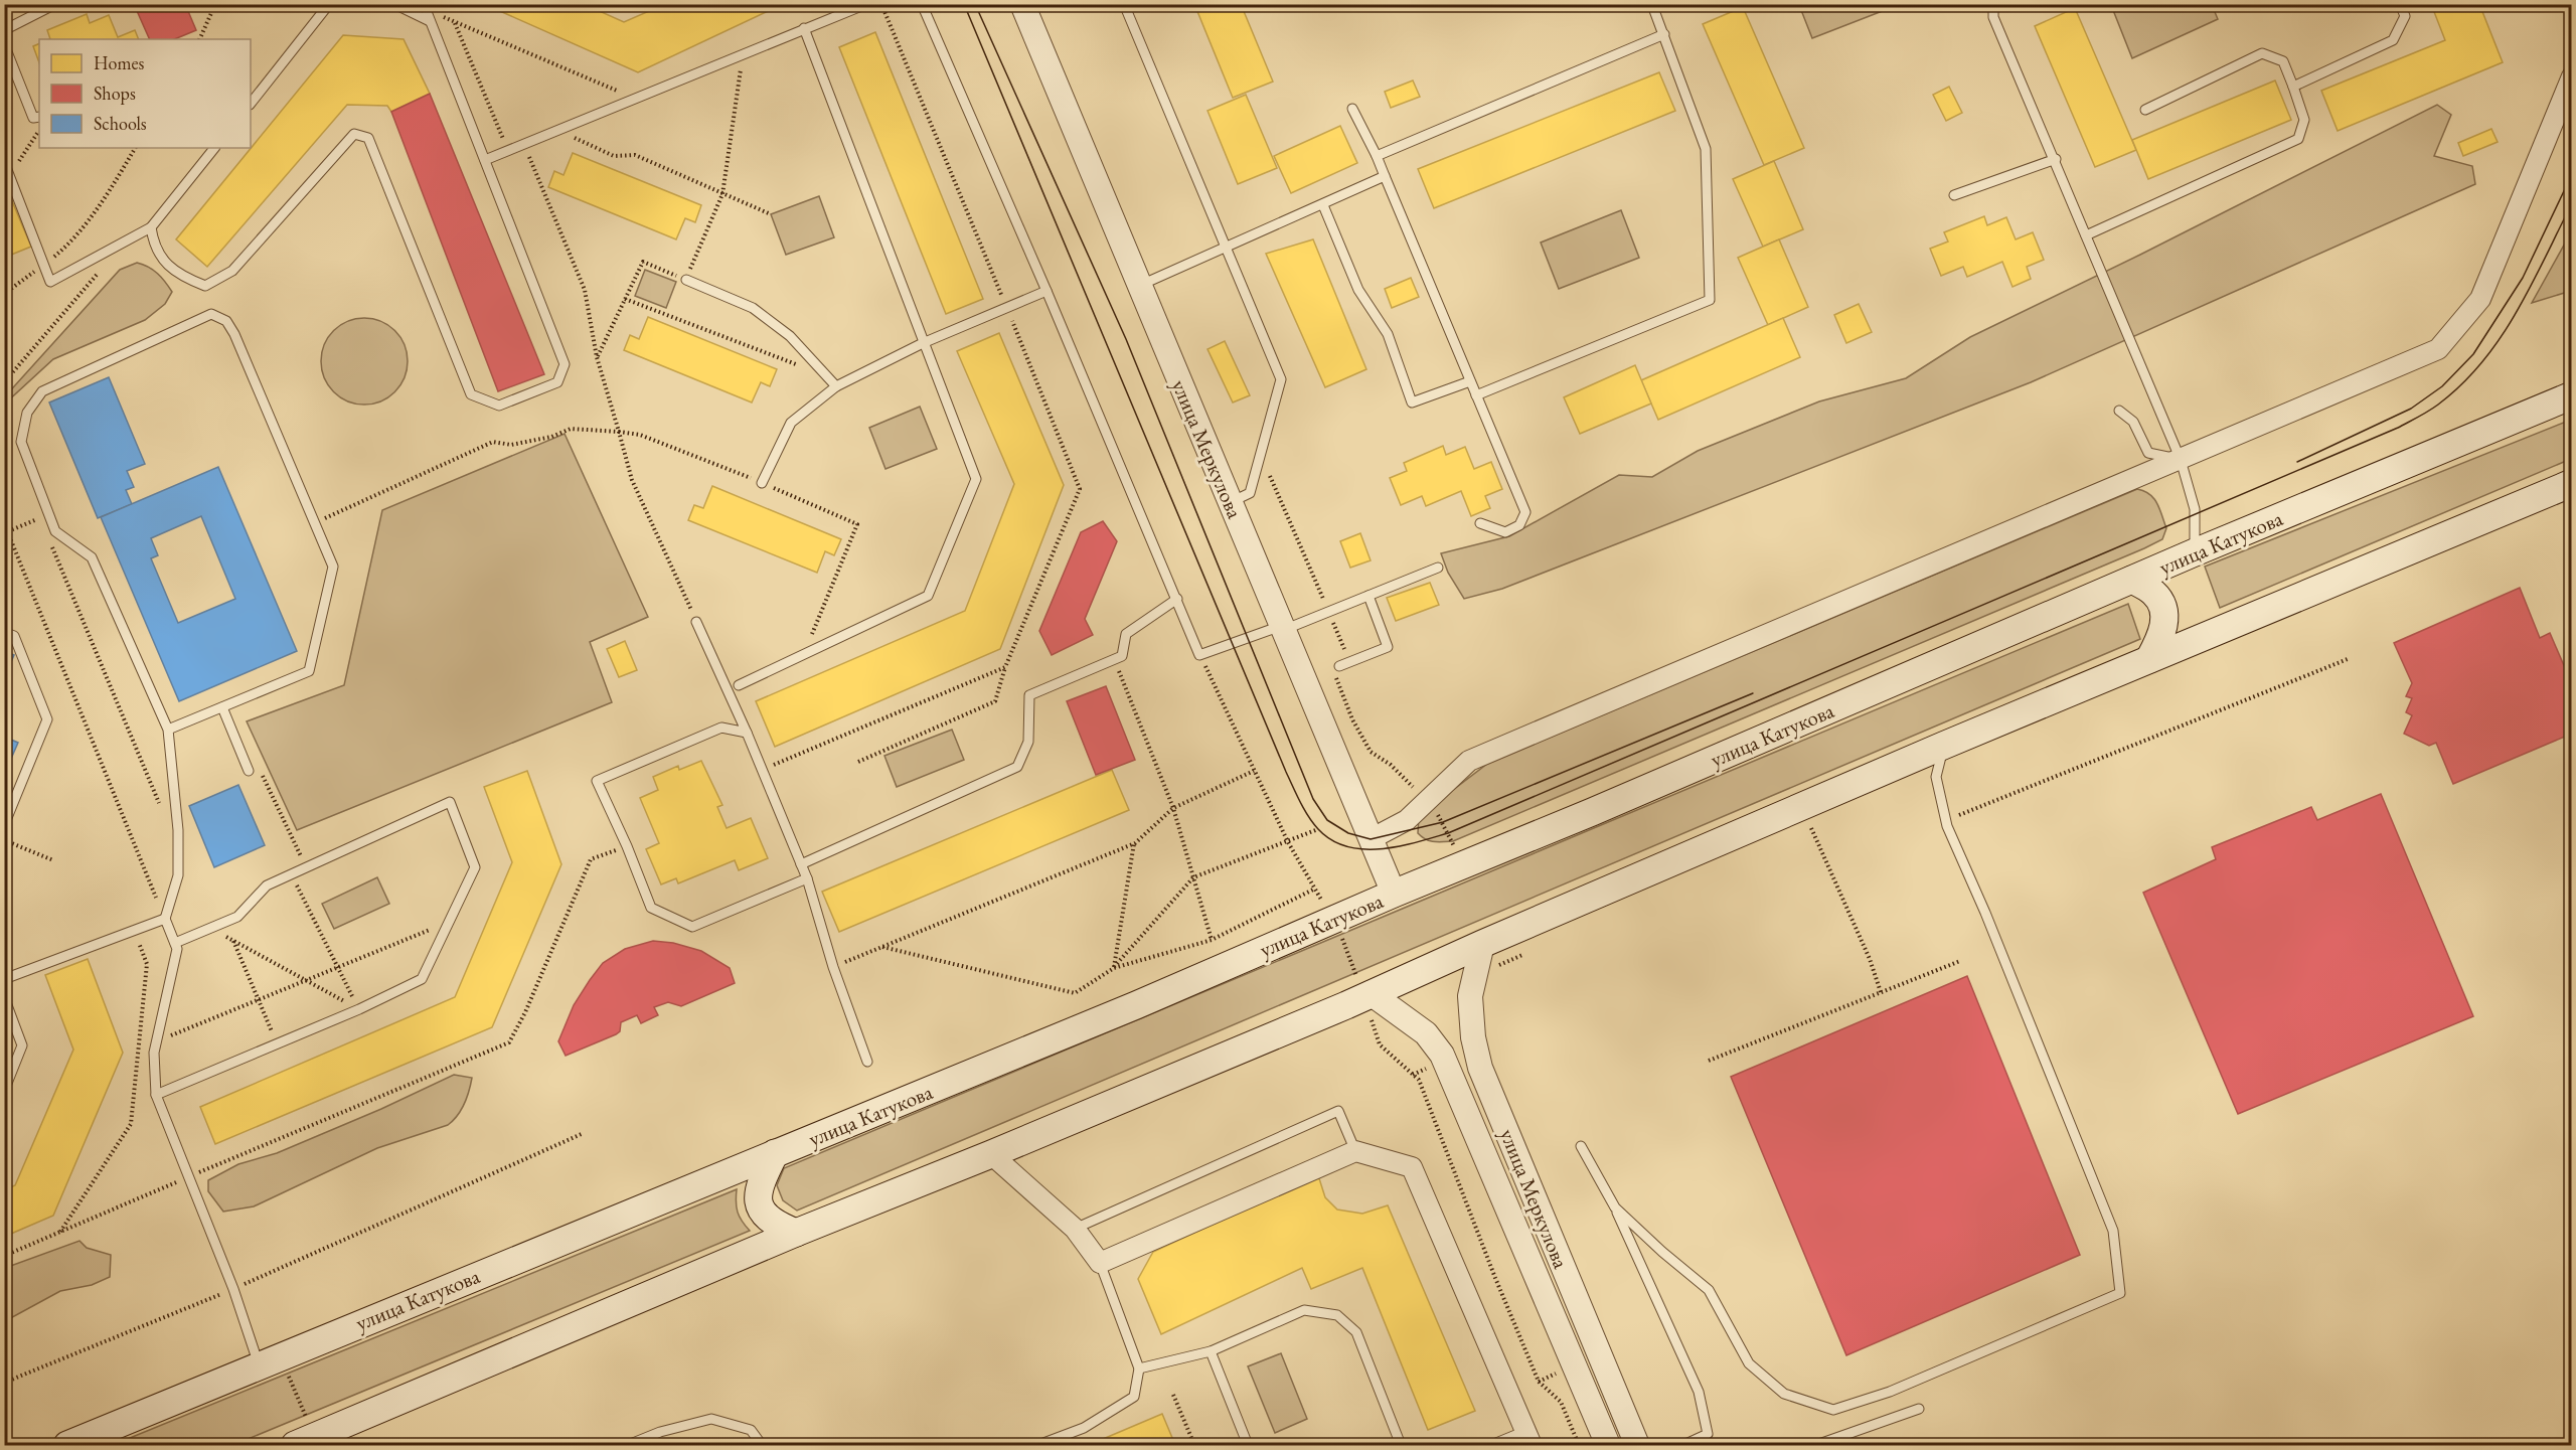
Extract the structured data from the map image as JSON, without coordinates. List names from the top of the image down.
{
  "streets": {
    "main road": ["улица Катукова"],
    "street": ["улица Меркулова"]
  },
  "crossings": [
    ["улица Меркулова", "улица Катукова"]
  ],
  "legend": ["Homes", "Shops", "Schools"]
}
